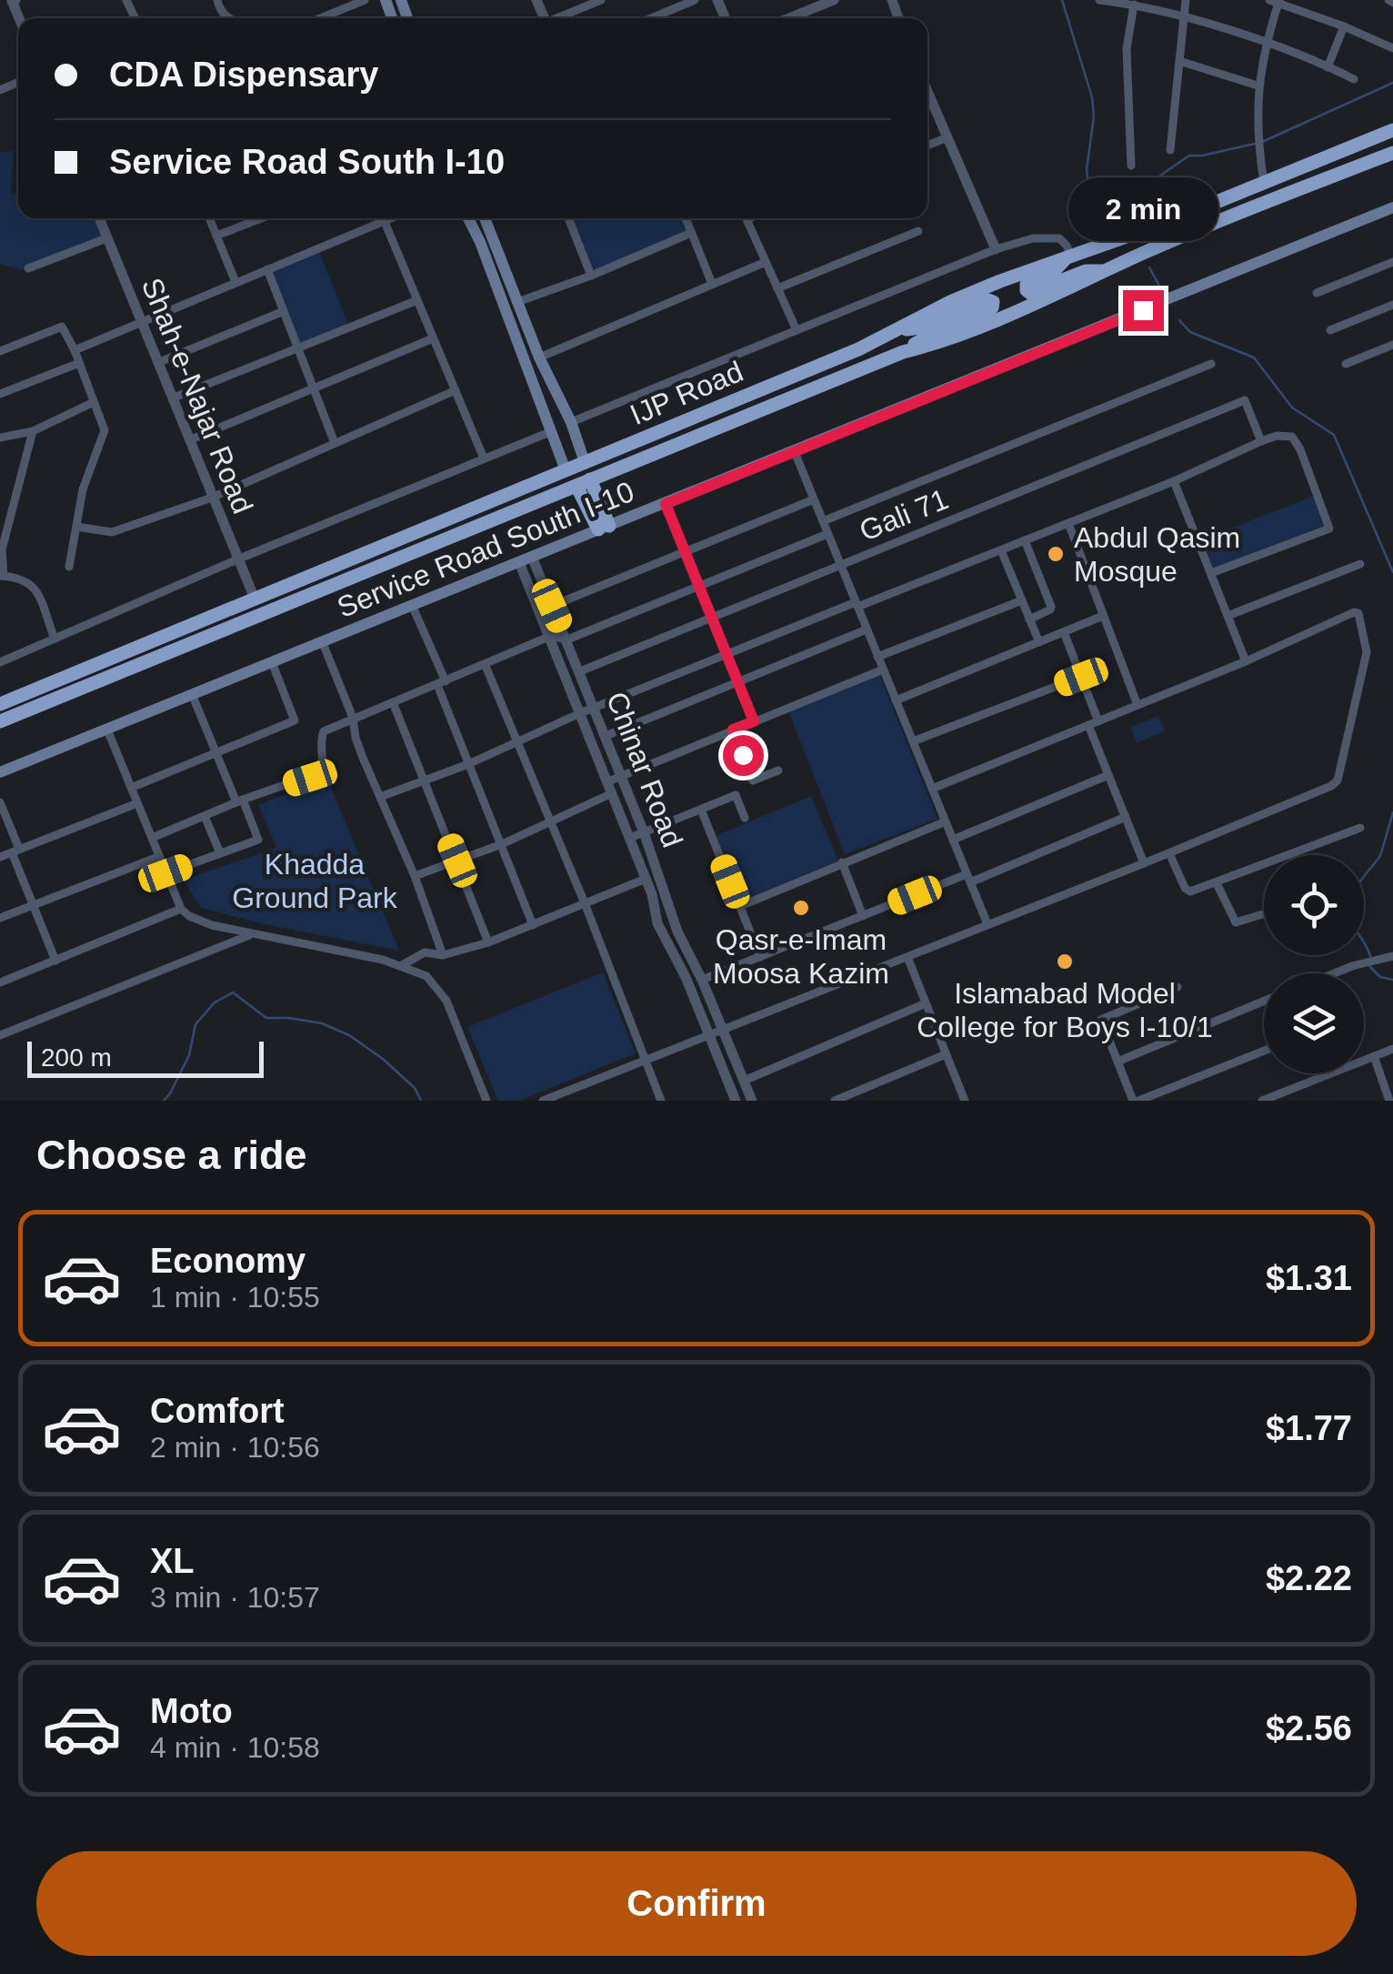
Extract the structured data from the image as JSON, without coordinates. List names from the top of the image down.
{
  "streets": {
    "highway": ["IJP Road"],
    "main road": ["Service Road South I-10"],
    "street": ["Shah-e-Najar Road", "Gali 71", "Chinar Road"]
  },
  "crossings": [
    ["IJP Road", "Shah-e-Najar Road"],
    ["Gali 71", "Chinar Road"],
    ["Service Road South I-10", "Chinar Road"]
  ],
  "parks": ["Khadda Ground Park"],
  "places": ["Abdul Qasim Mosque", "Qasr-e-Imam Moosa Kazim", "Islamabad Model College for Boys I-10/1"],
  "scale_bar": "200 m",
  "page": {
    "banner": ["CDA Dispensary", "Service Road South I-10"],
    "bubble": "2 min",
    "scale": "200 m",
    "heading": "Choose a ride",
    "list": [
      {
        "name": "Economy",
        "note": "1 min · 10:55",
        "value": "$1.31"
      },
      {
        "name": "Comfort",
        "note": "2 min · 10:56",
        "value": "$1.77"
      },
      {
        "name": "XL",
        "note": "3 min · 10:57",
        "value": "$2.22"
      },
      {
        "name": "Moto",
        "note": "4 min · 10:58",
        "value": "$2.56"
      }
    ],
    "buttons": "Confirm"
  }
}
